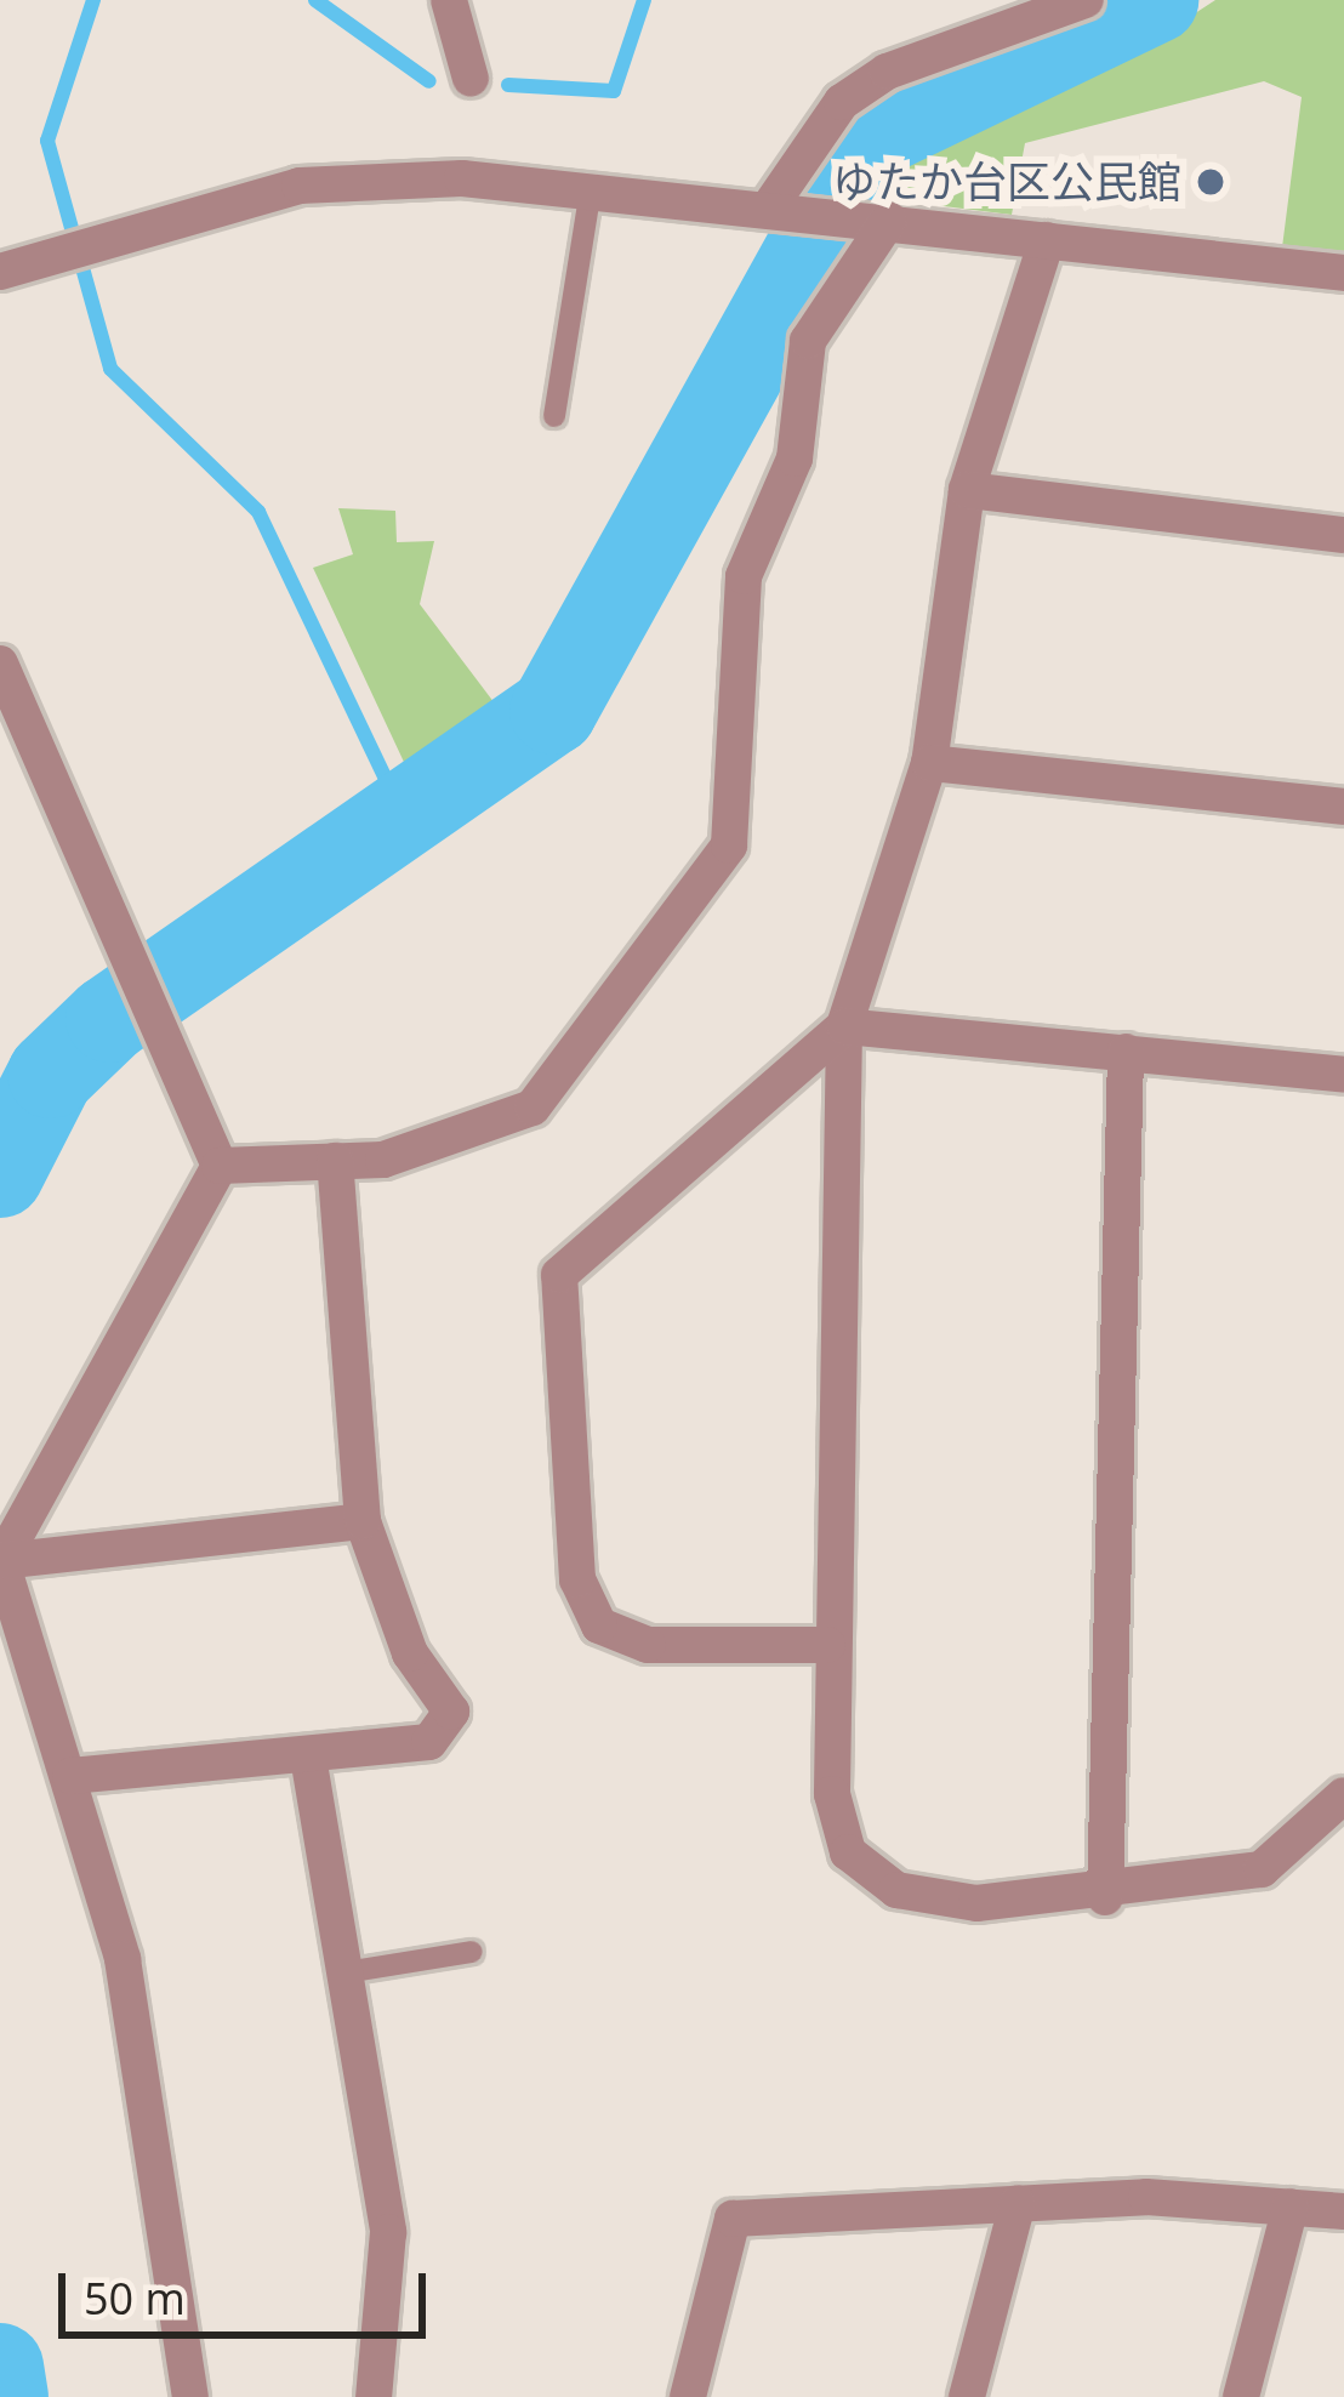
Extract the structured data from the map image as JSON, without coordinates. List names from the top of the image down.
{
  "places": ["ゆたか台区公民館"],
  "scale_bar": "50 m"
}
